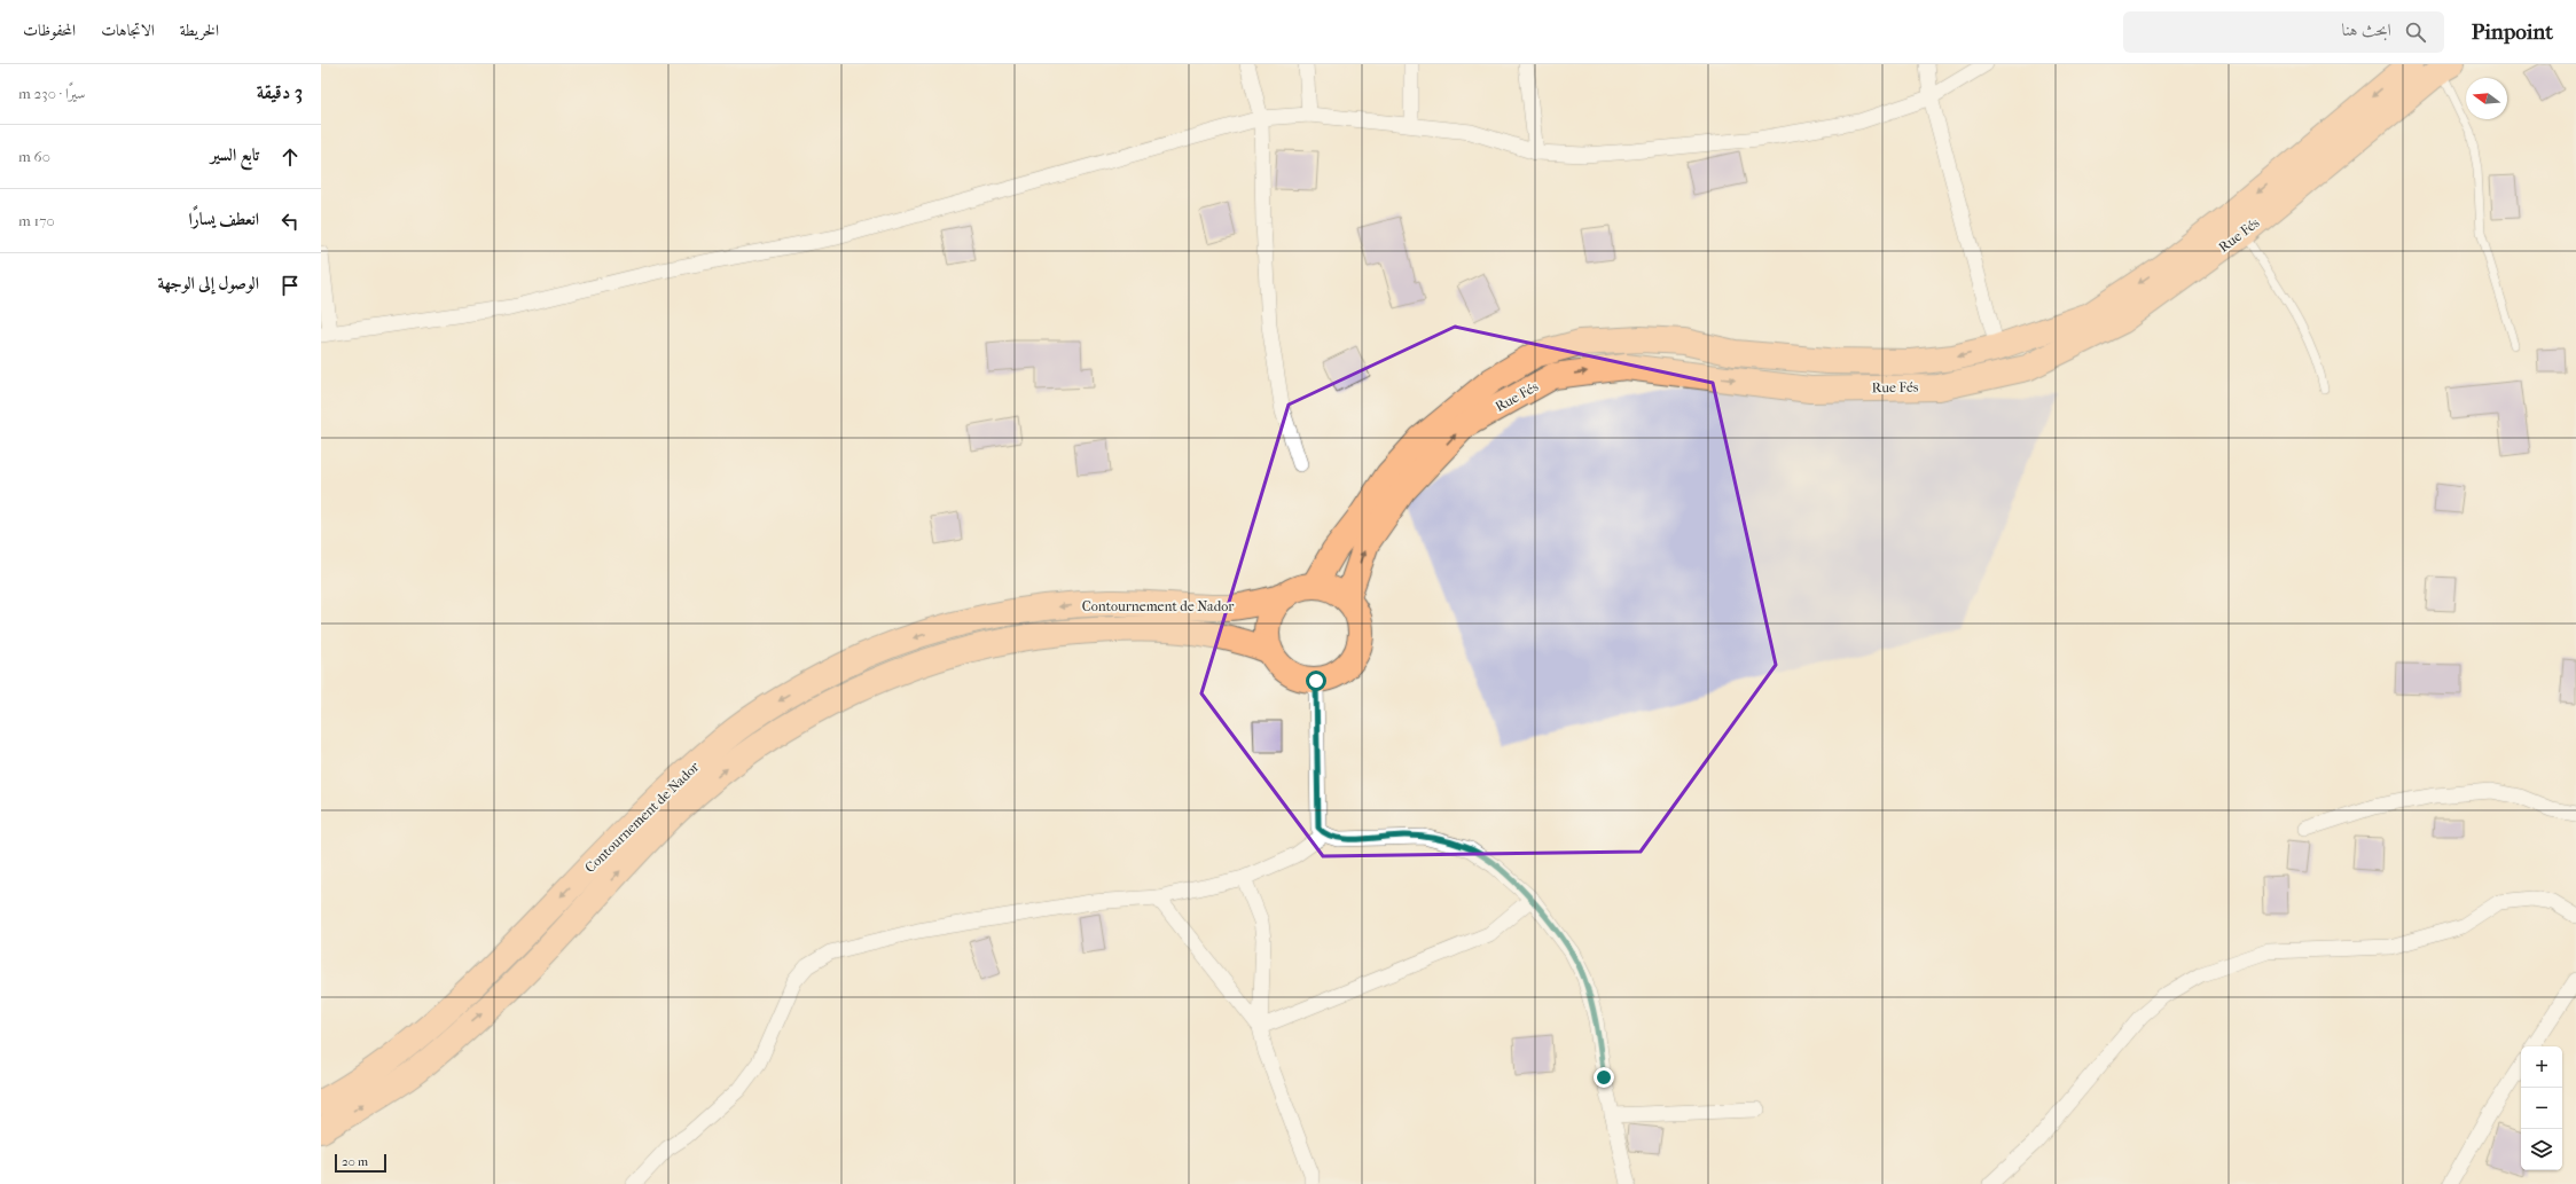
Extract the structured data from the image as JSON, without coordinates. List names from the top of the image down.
{
  "streets": {
    "highway": ["Rue Fés", "Contournement de Nador"]
  },
  "crossings": [
    ["Rue Fés", "Contournement de Nador"]
  ],
  "scale_bar": "20 m",
  "north": "left",
  "page": {
    "header": "Pinpoint",
    "search": "ابحث هنا",
    "nav": ["الخريطة", "الاتجاهات", "المحفوظات"],
    "heading": ["3 دقيقة", "سيرًا · 230 m"],
    "list": [
      ["تابع السير", "60 m"],
      ["انعطف يسارًا", "170 m"],
      "الوصول إلى الوجهة"
    ],
    "map_buttons": ["+", "−"],
    "scale": "20 m"
  }
}
